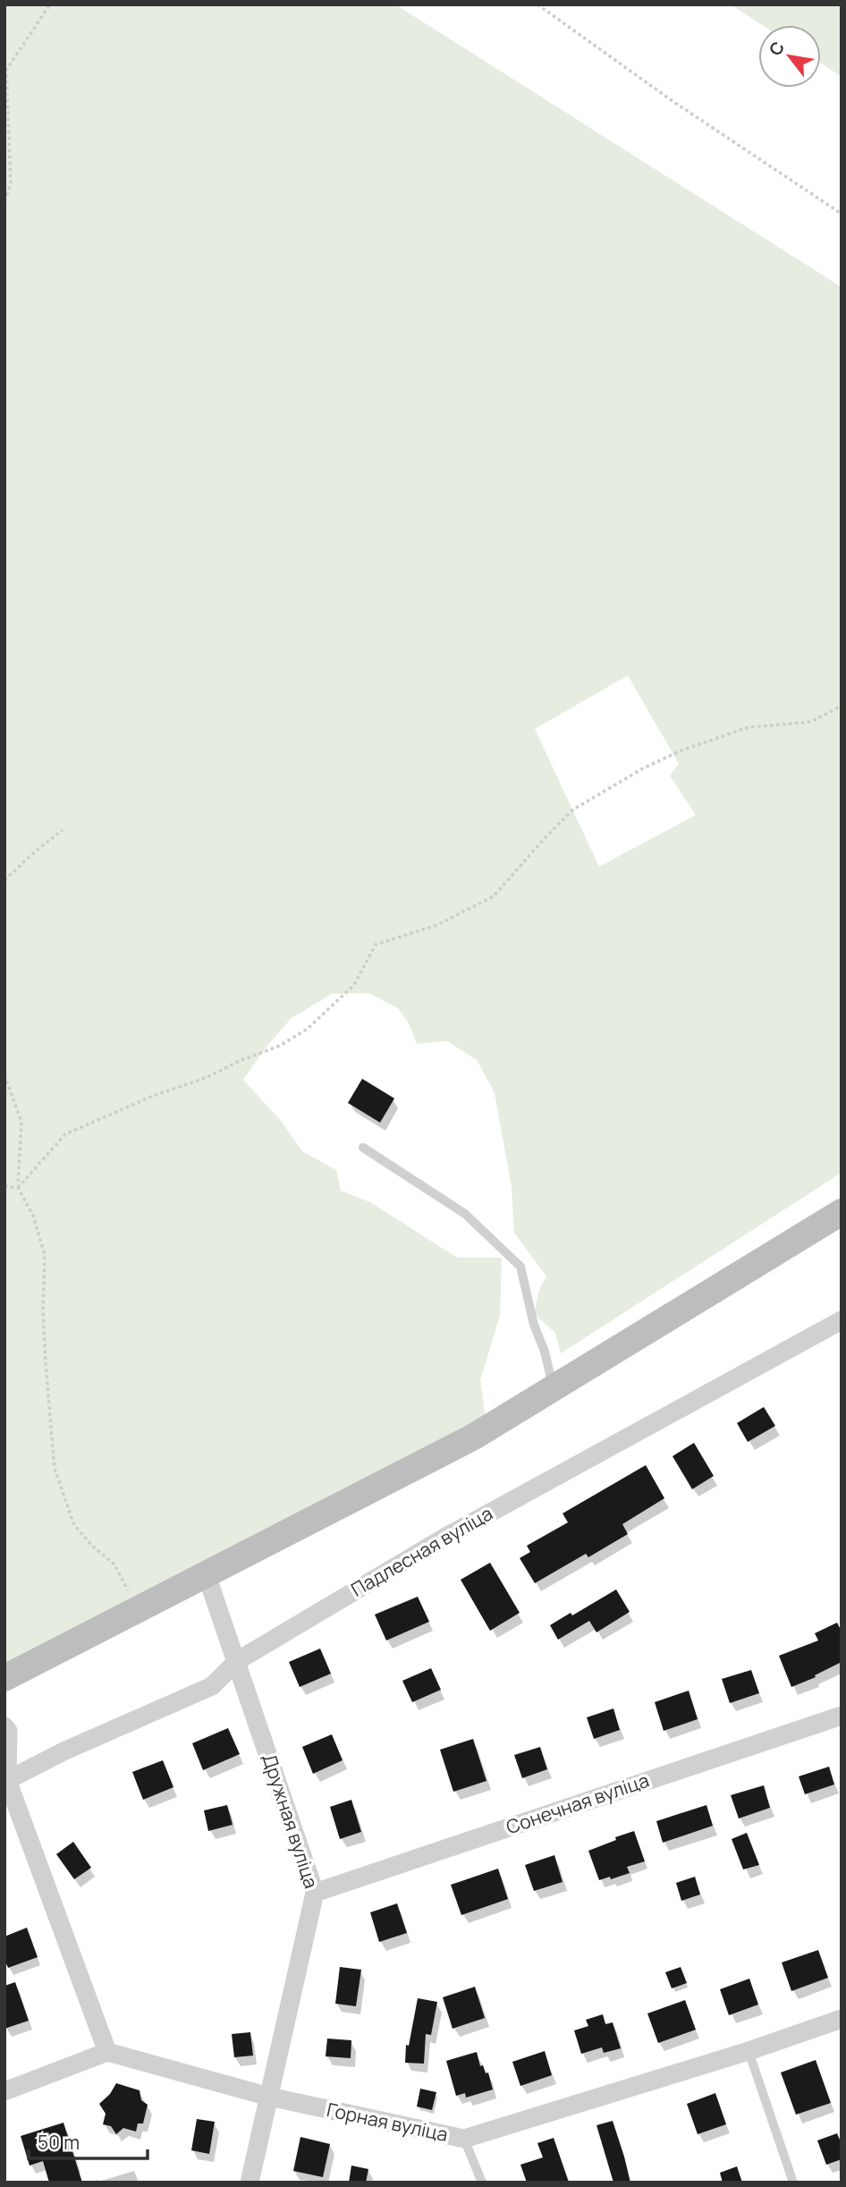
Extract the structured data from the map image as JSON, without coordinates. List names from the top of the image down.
{
  "streets": {
    "street": [
      "Падлесная вуліца",
      "Сонечная вуліца",
      "Дружная вуліца",
      "Горная вуліца"
    ]
  },
  "crossings": [
    ["Падлесная вуліца", "Дружная вуліца"],
    ["Сонечная вуліца", "Дружная вуліца"],
    ["Дружная вуліца", "Горная вуліца"]
  ],
  "scale_bar": "50 m",
  "north": "top left"
}
